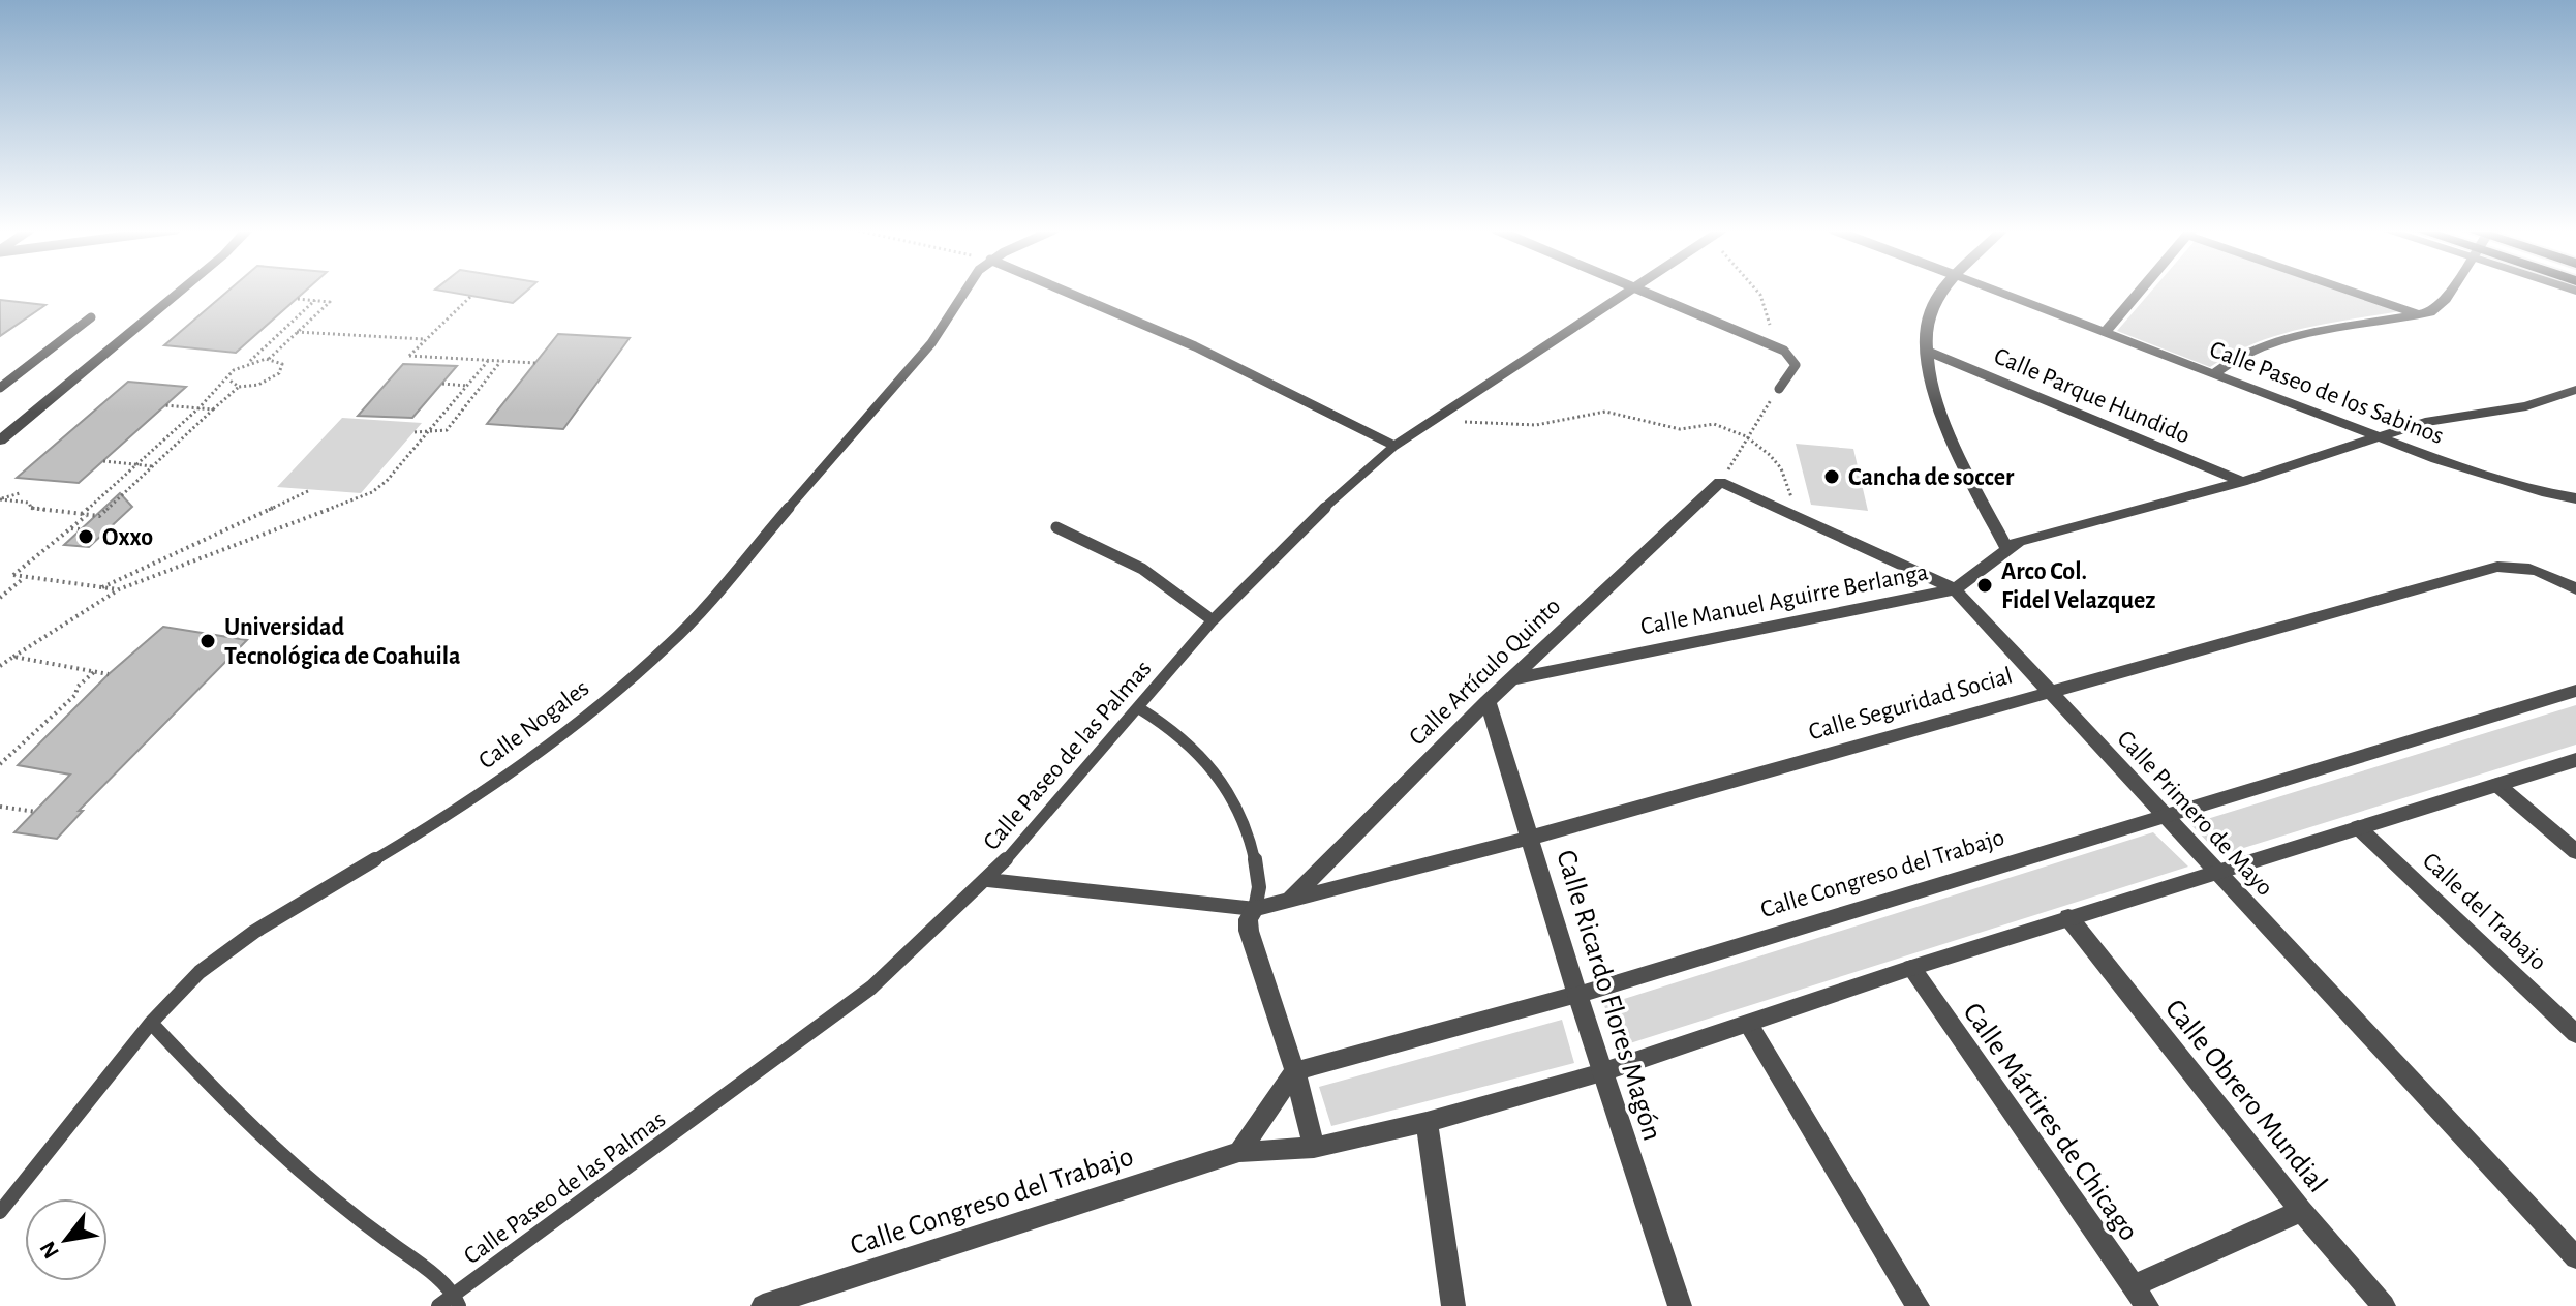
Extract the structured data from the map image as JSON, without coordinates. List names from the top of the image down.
{
  "streets": {
    "street": [
      "Calle Paseo de los Sabinos",
      "Calle Parque Hundido",
      "Calle Manuel Aguirre Berlanga",
      "Calle Artículo Quinto",
      "Calle Seguridad Social",
      "Calle Primero de Mayo",
      "Calle Congreso del Trabajo",
      "Calle del Trabajo",
      "Calle Ricardo Flores Magón",
      "Calle Obrero Mundial",
      "Calle Mártires de Chicago"
    ],
    "lane": ["Calle Nogales", "Calle Paseo de las Palmas"]
  },
  "crossings": [
    ["Calle Paseo de los Sabinos", "Calle Manuel Aguirre Berlanga"],
    ["Calle Parque Hundido", "Calle Manuel Aguirre Berlanga"],
    ["Calle Manuel Aguirre Berlanga", "Calle Artículo Quinto"],
    ["Calle Manuel Aguirre Berlanga", "Calle Primero de Mayo"],
    ["Calle Artículo Quinto", "Calle Seguridad Social"],
    ["Calle Artículo Quinto", "Calle Primero de Mayo"],
    ["Calle Artículo Quinto", "Calle Ricardo Flores Magón"],
    ["Calle Seguridad Social", "Calle Primero de Mayo"],
    ["Calle Seguridad Social", "Calle Ricardo Flores Magón"],
    ["Calle Primero de Mayo", "Calle Congreso del Trabajo"],
    ["Calle Congreso del Trabajo", "Calle del Trabajo"],
    ["Calle Congreso del Trabajo", "Calle Ricardo Flores Magón"],
    ["Calle Congreso del Trabajo", "Calle Obrero Mundial"],
    ["Calle Congreso del Trabajo", "Calle Mártires de Chicago"]
  ],
  "places": [
    "Cancha de soccer",
    "Oxxo",
    "Arco Col. Fidel Velazquez",
    "Universidad Tecnológica de Coahuila"
  ],
  "north": "bottom left"
}
